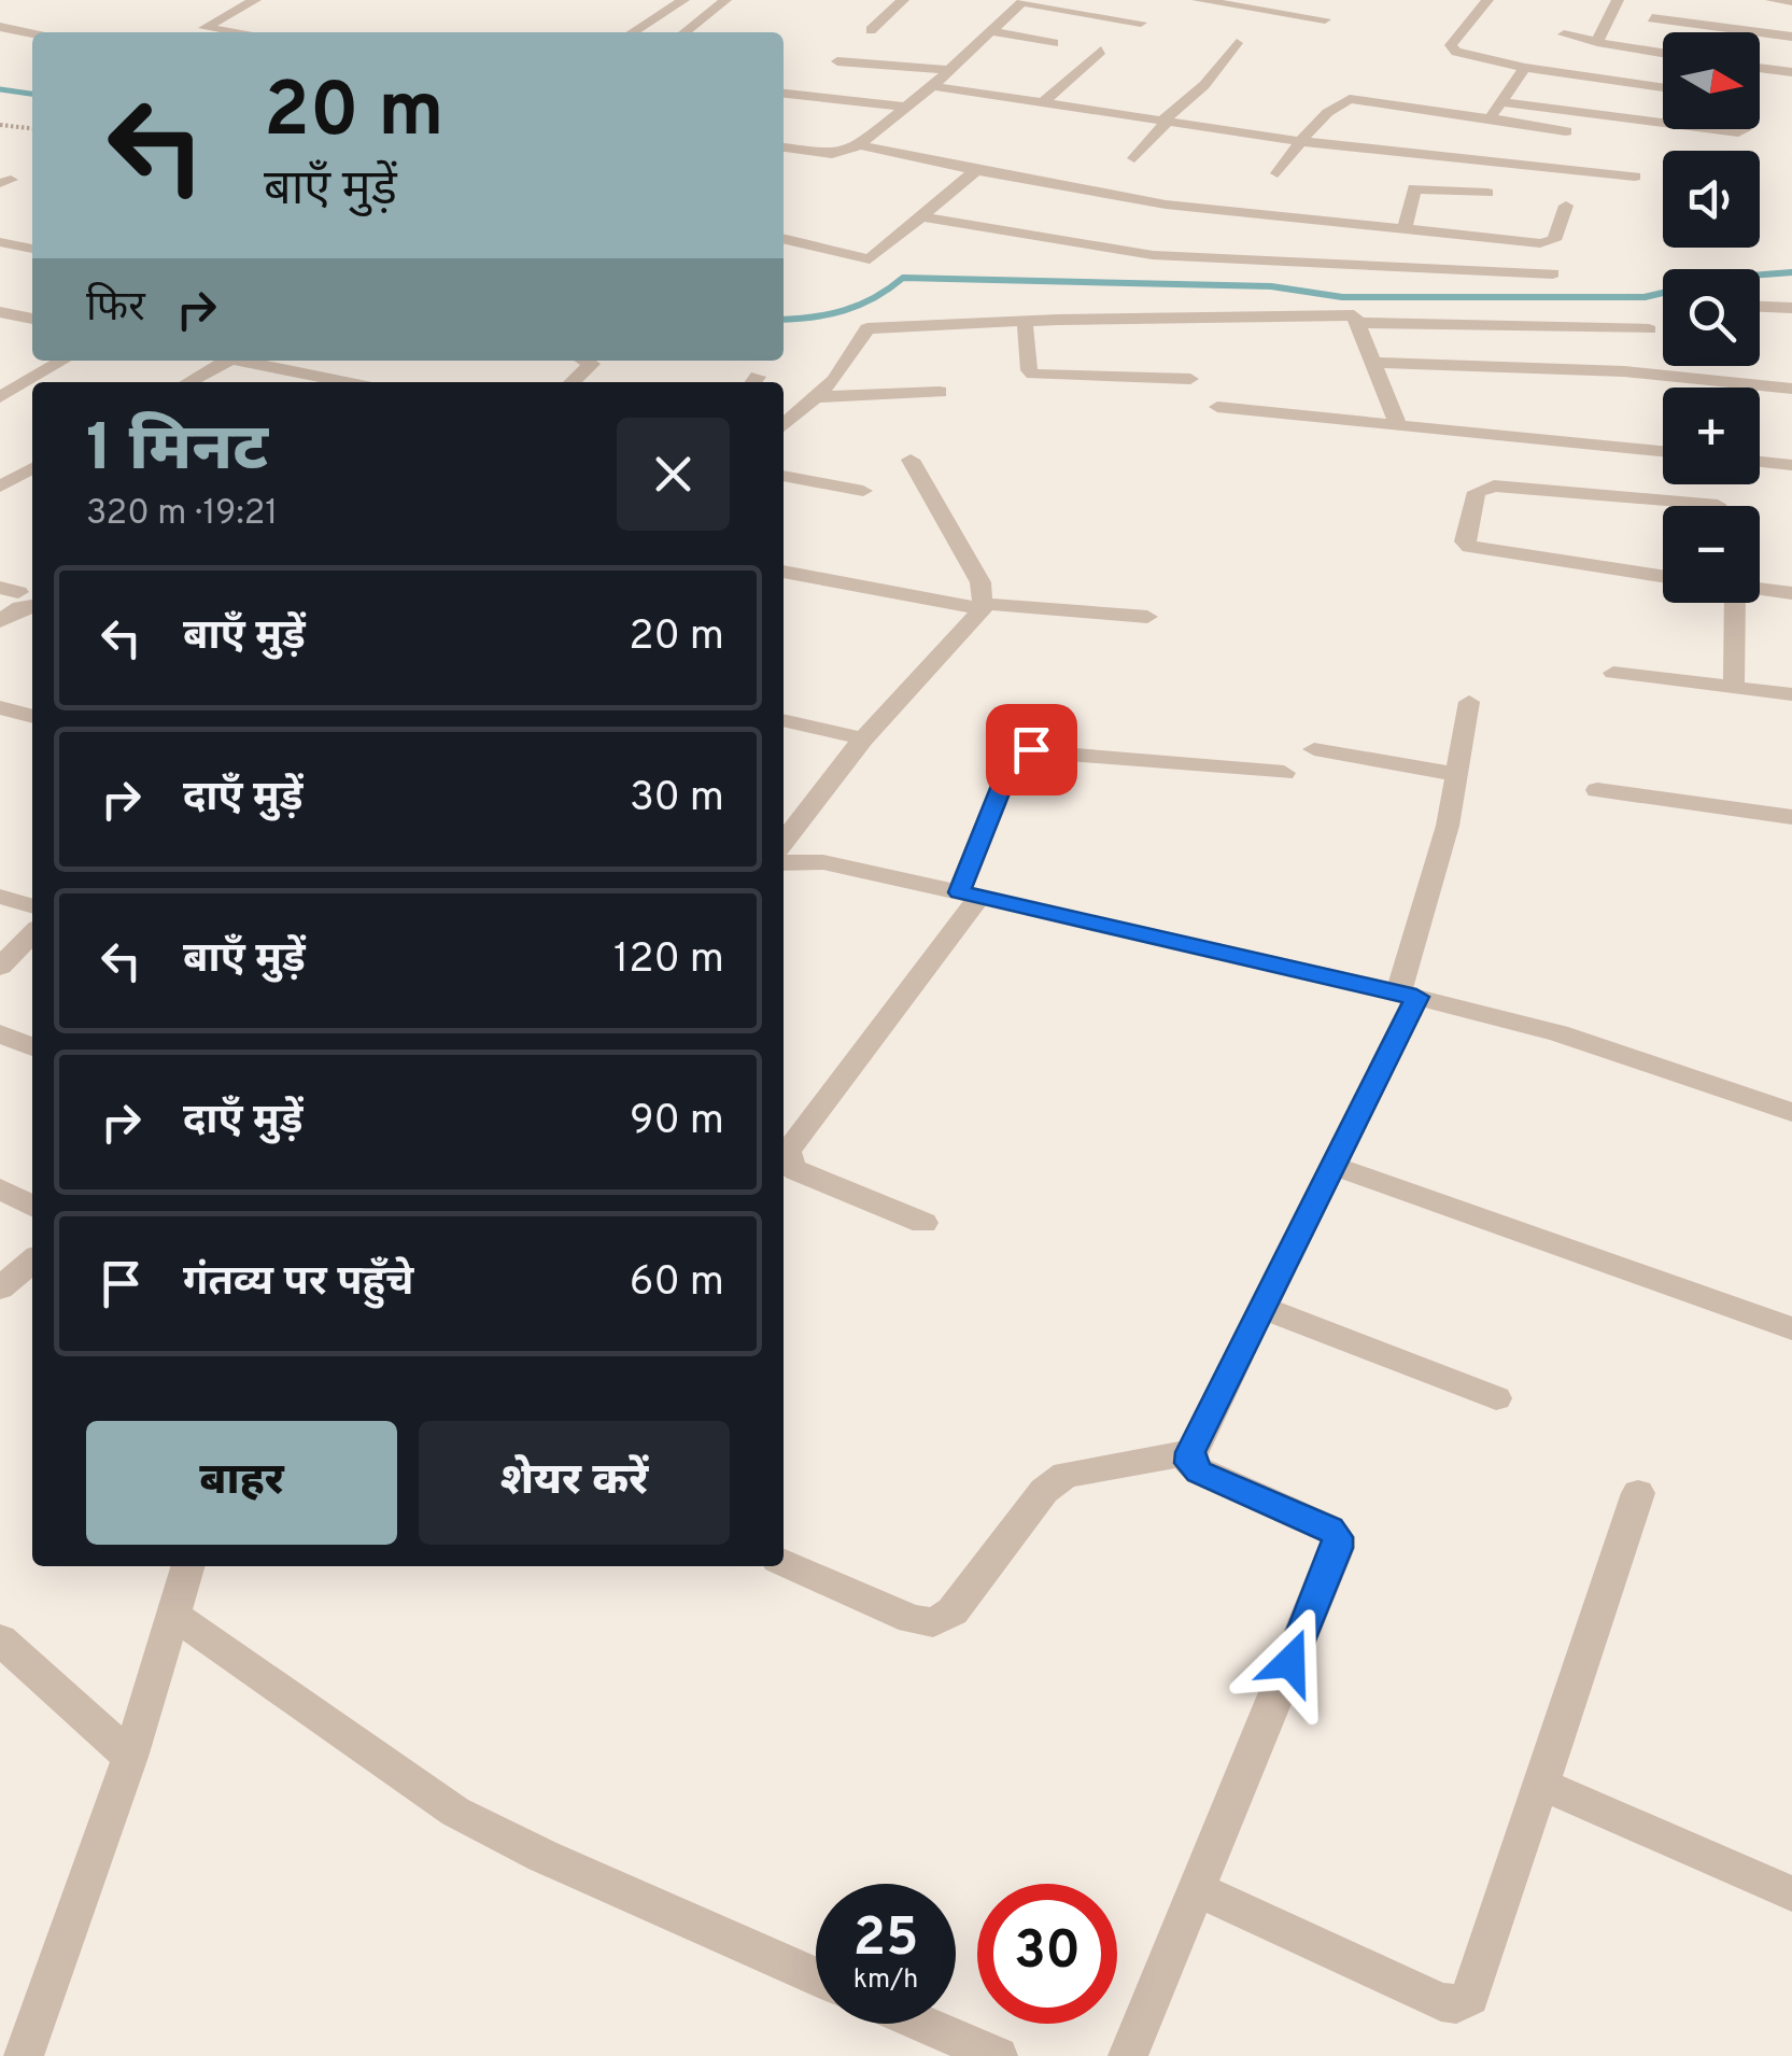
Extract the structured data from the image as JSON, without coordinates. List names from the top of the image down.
{
  "north": "right",
  "page": {
    "map_buttons": ["+", "−"],
    "turn": ["20 m", "बाएँ मुड़ें"],
    "then": "फिर",
    "heading": ["1 मिनट", "320 m · 19:21"],
    "list": [
      {
        "name": "बाएँ मुड़ें",
        "value": "20 m"
      },
      {
        "name": "दाएँ मुड़ें",
        "value": "30 m"
      },
      {
        "name": "बाएँ मुड़ें",
        "value": "120 m"
      },
      {
        "name": "दाएँ मुड़ें",
        "value": "90 m"
      },
      {
        "name": "गंतव्य पर पहुँचे",
        "value": "60 m"
      }
    ],
    "buttons": ["बाहर", "शेयर करें"],
    "speed": "25 km/h",
    "limit": "30"
  }
}
